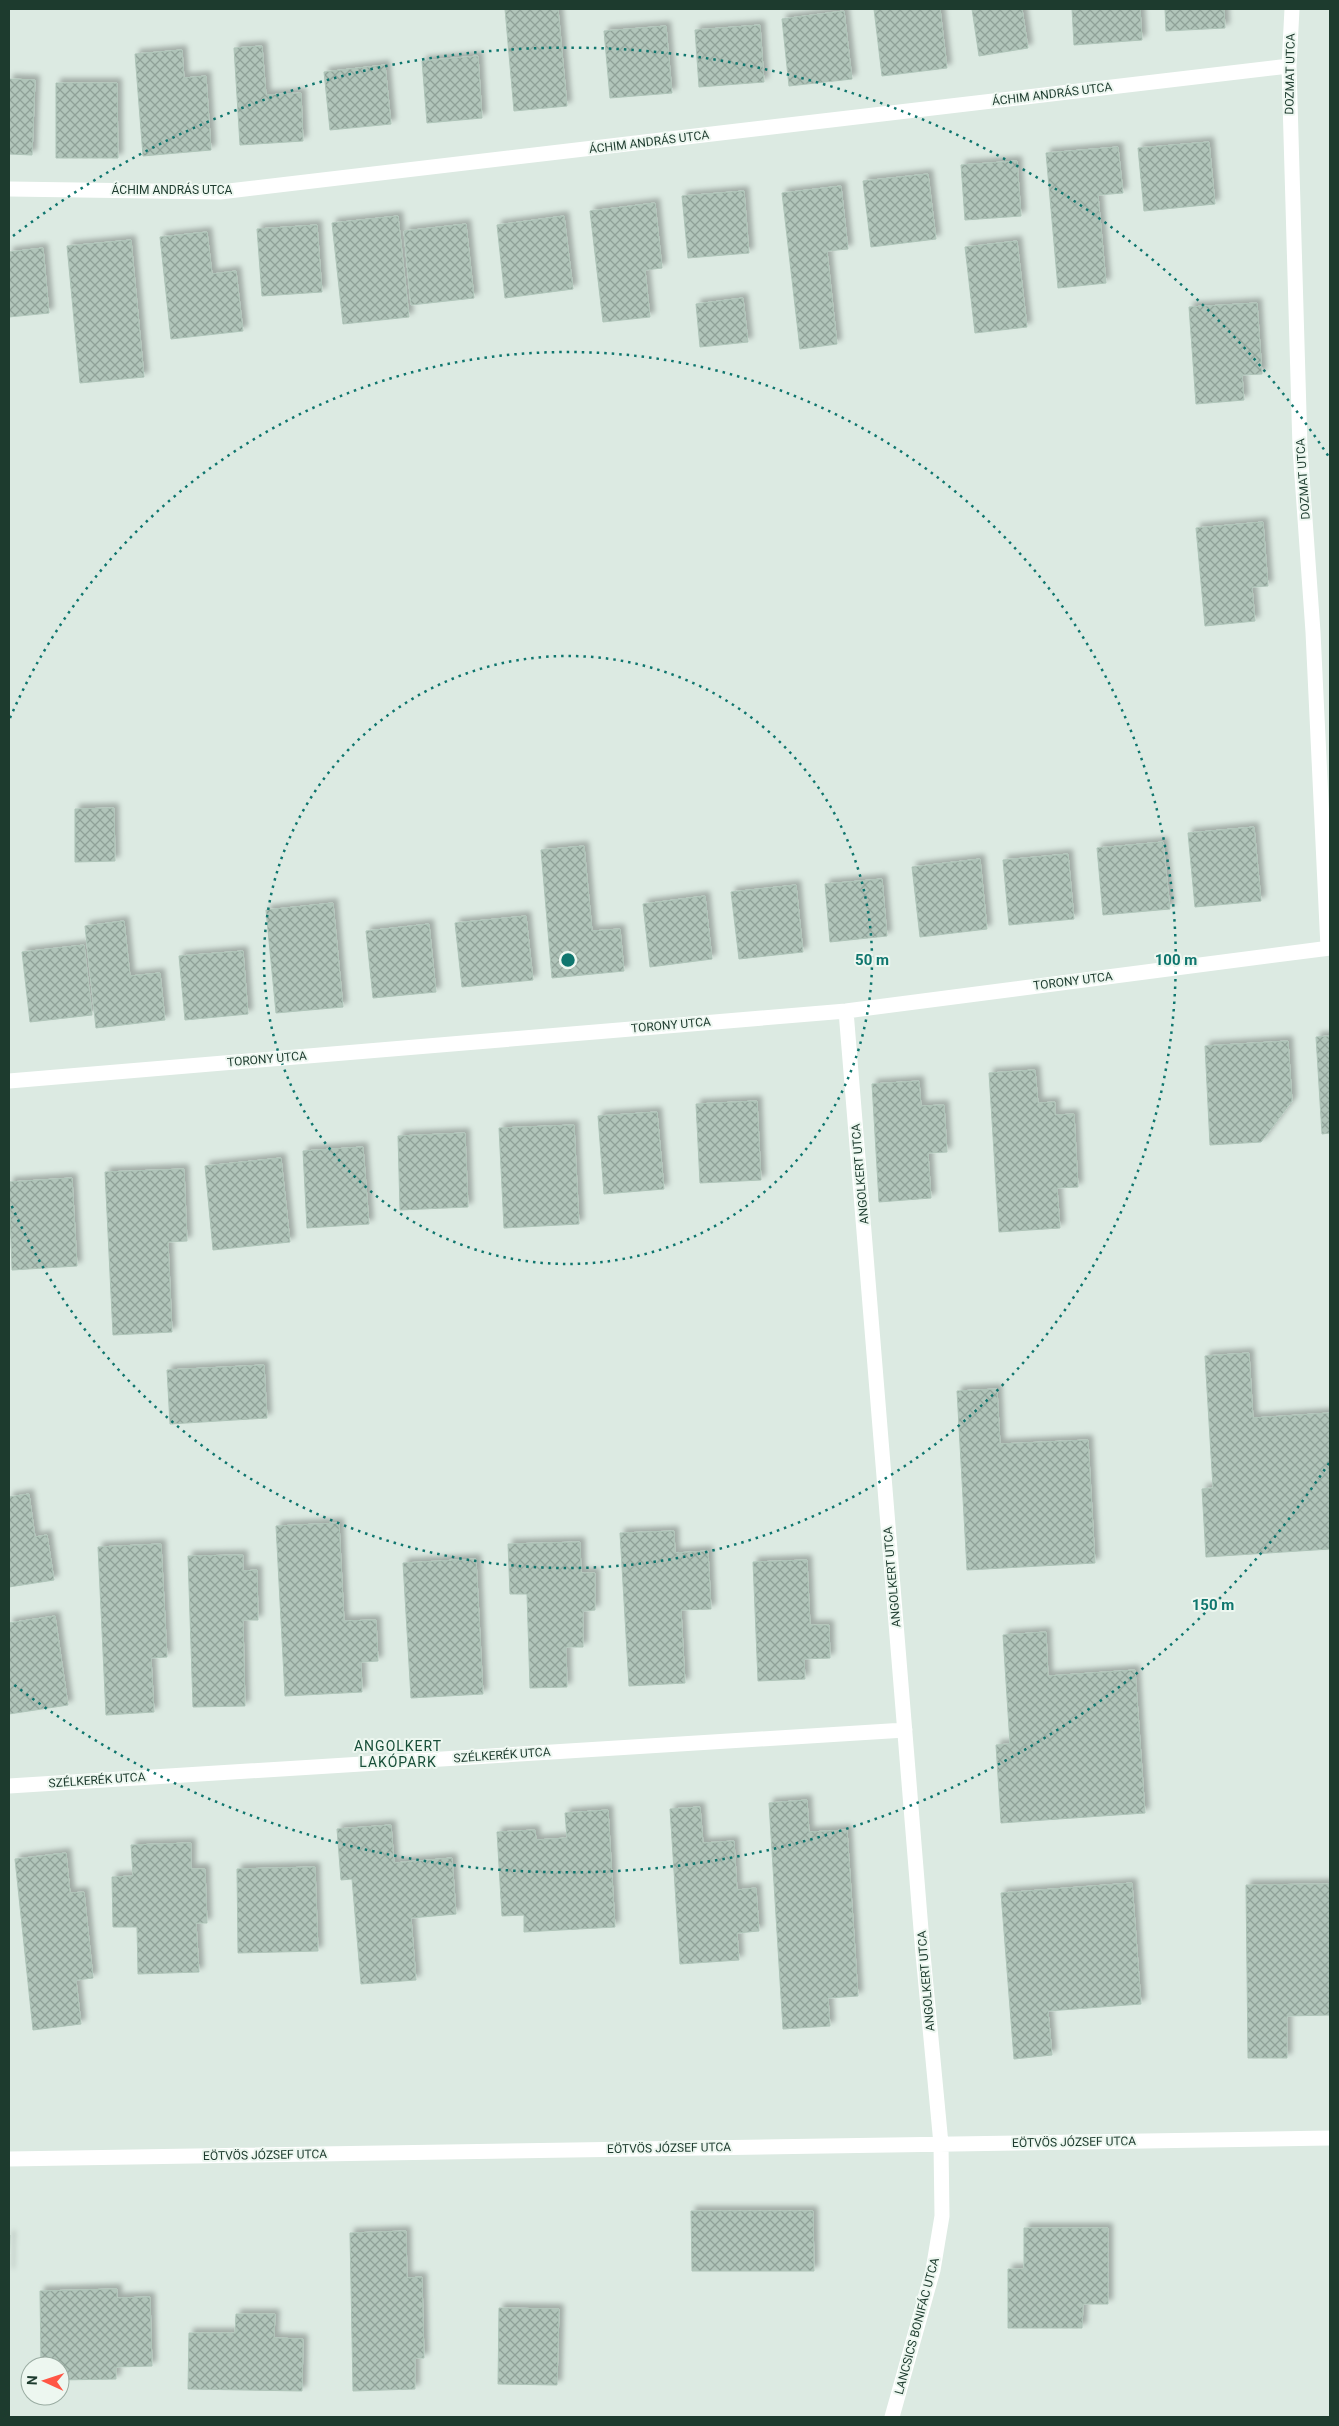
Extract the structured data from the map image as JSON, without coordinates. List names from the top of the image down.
{
  "streets": {
    "street": [
      "DOZMAT UTCA",
      "ÁCHIM ANDRÁS UTCA",
      "TORONY UTCA",
      "ANGOLKERT UTCA",
      "SZÉLKERÉK UTCA",
      "EÖTVÖS JÓZSEF UTCA",
      "LANCSICS BONIFÁC UTCA"
    ]
  },
  "crossings": [
    ["DOZMAT UTCA", "ÁCHIM ANDRÁS UTCA"],
    ["DOZMAT UTCA", "TORONY UTCA"],
    ["TORONY UTCA", "ANGOLKERT UTCA"],
    ["ANGOLKERT UTCA", "SZÉLKERÉK UTCA"],
    ["ANGOLKERT UTCA", "EÖTVÖS JÓZSEF UTCA"],
    ["ANGOLKERT UTCA", "LANCSICS BONIFÁC UTCA"],
    ["EÖTVÖS JÓZSEF UTCA", "LANCSICS BONIFÁC UTCA"]
  ],
  "districts": ["ANGOLKERT LAKÓPARK"],
  "north": "left",
  "rings": ["50 m", "100 m", "150 m"]
}
